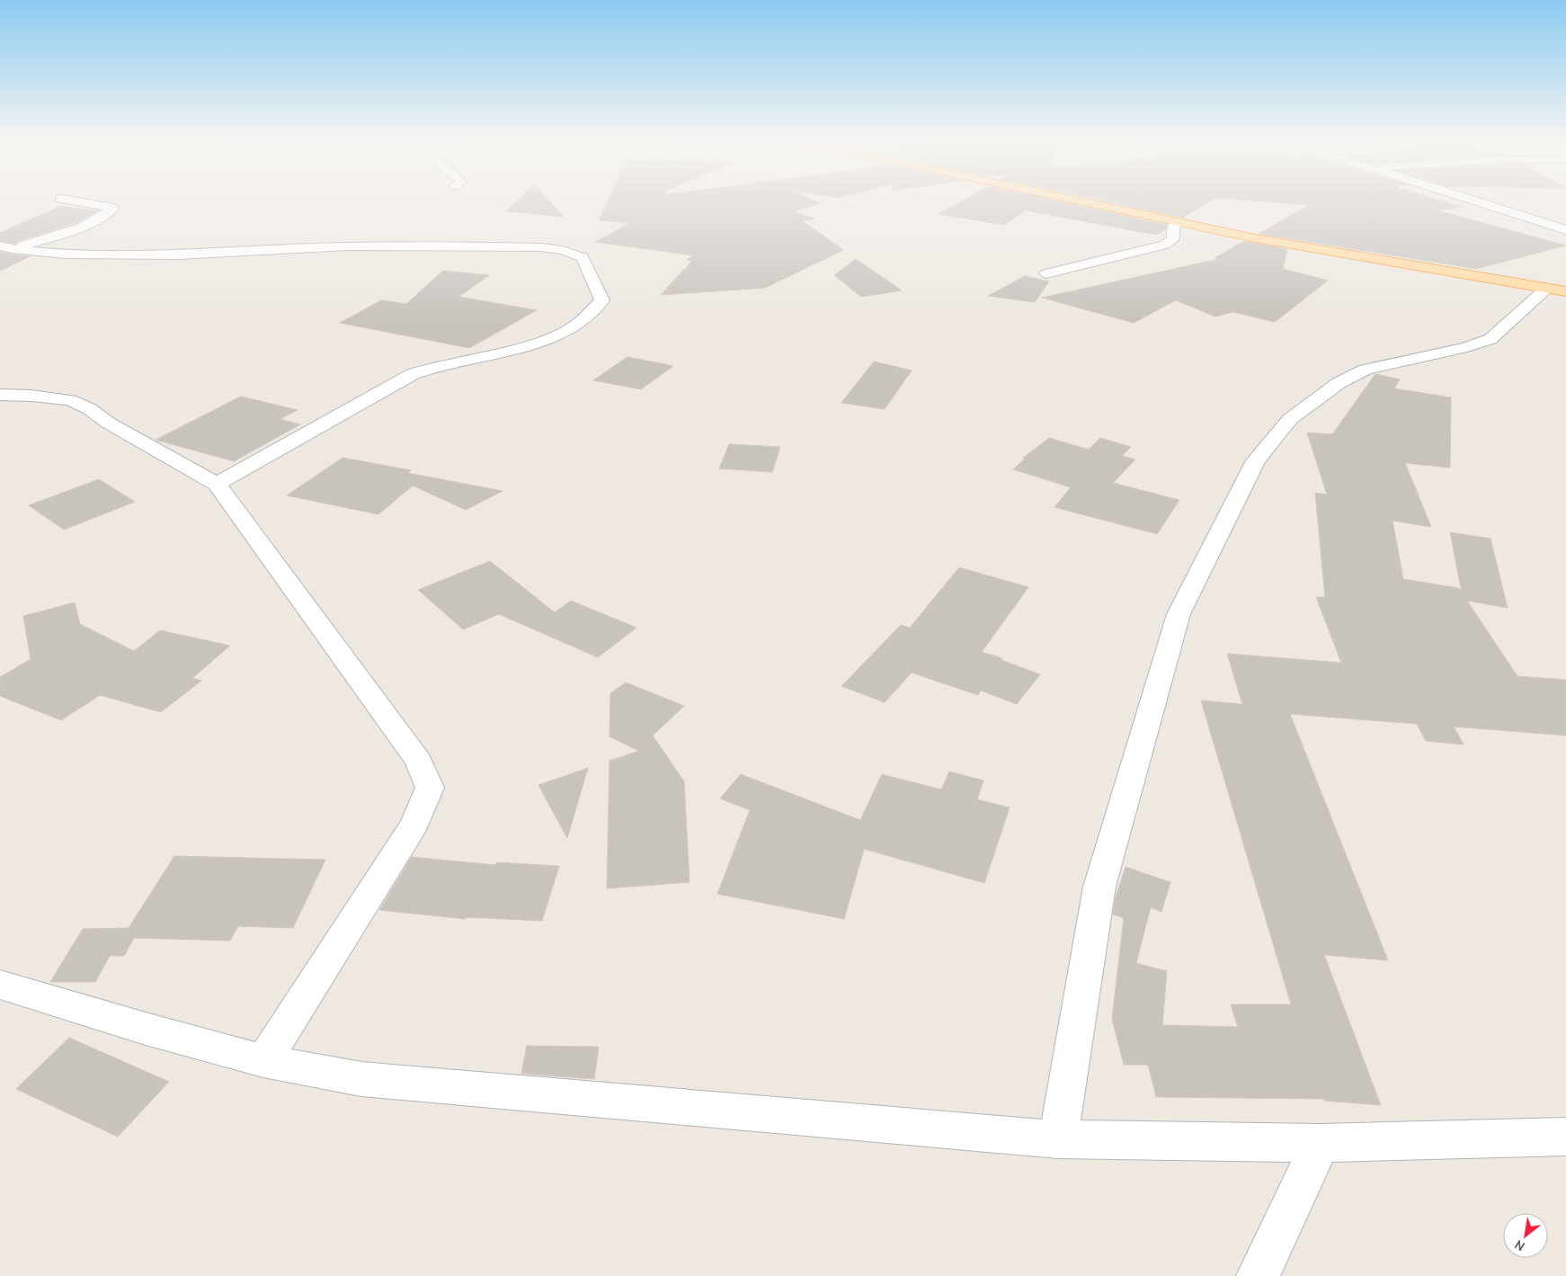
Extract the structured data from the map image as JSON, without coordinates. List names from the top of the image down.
{
  "north": "bottom left"
}
